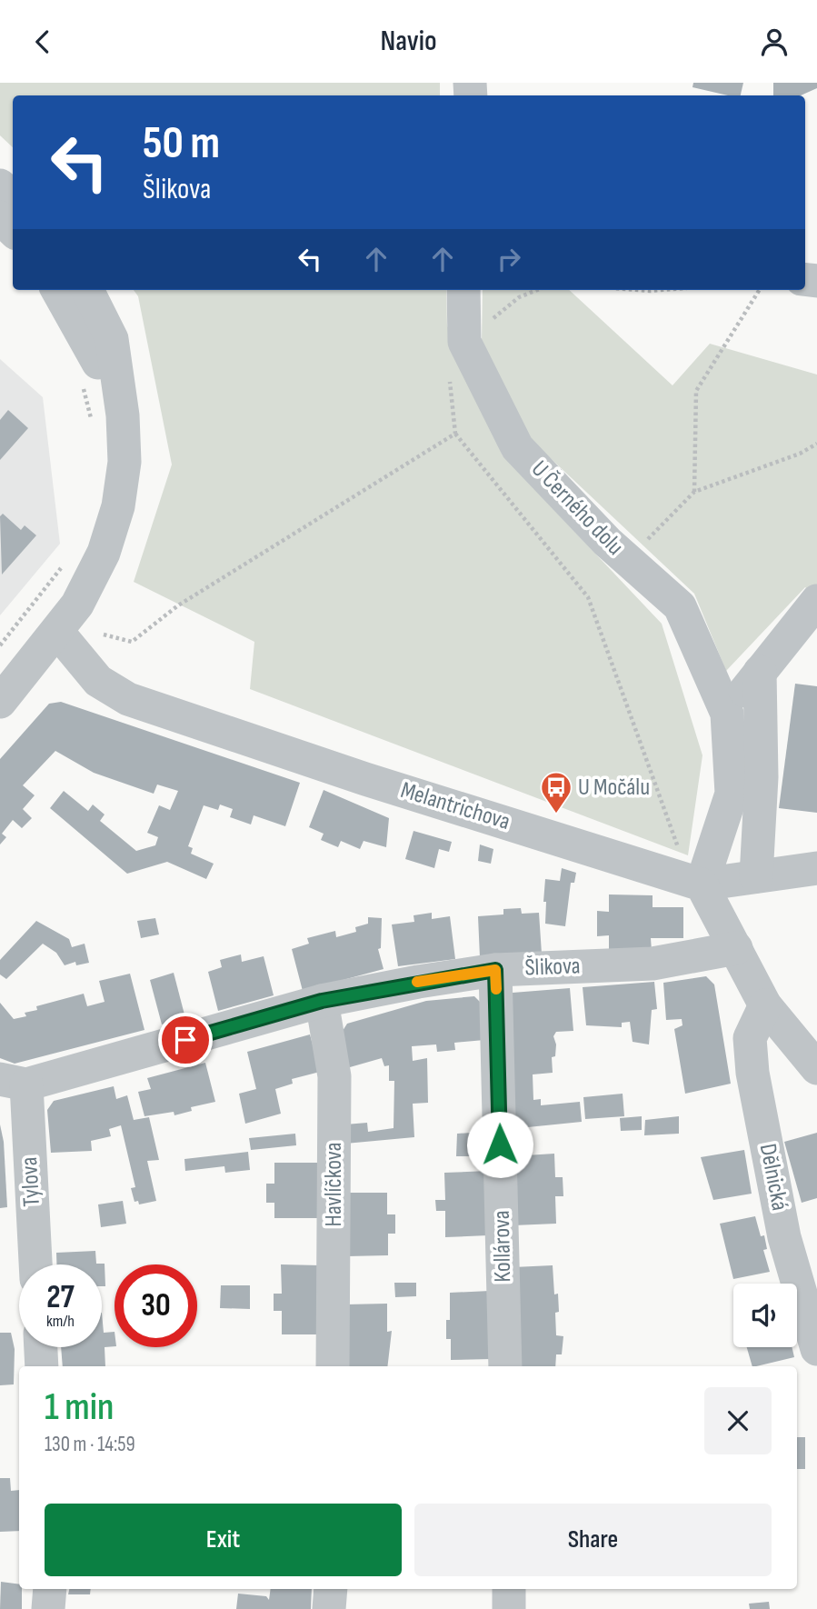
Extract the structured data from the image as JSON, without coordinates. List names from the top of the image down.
{
  "streets": {
    "street": [
      "U Černého dolu",
      "Melantrichova",
      "Šlikova",
      "Dělnická",
      "Tylova",
      "Havlíčkova",
      "Kollárova"
    ]
  },
  "crossings": [
    ["Šlikova", "Tylova"],
    ["Šlikova", "Havlíčkova"],
    ["Šlikova", "Kollárova"]
  ],
  "places": {
    "bus stop": ["U Močálu"]
  },
  "page": {
    "header": "Navio",
    "turn": ["50 m", "Šlikova"],
    "speed": "27 km/h",
    "limit": "30",
    "heading": ["1 min", "130 m · 14:59"],
    "buttons": ["Exit", "Share"]
  }
}
